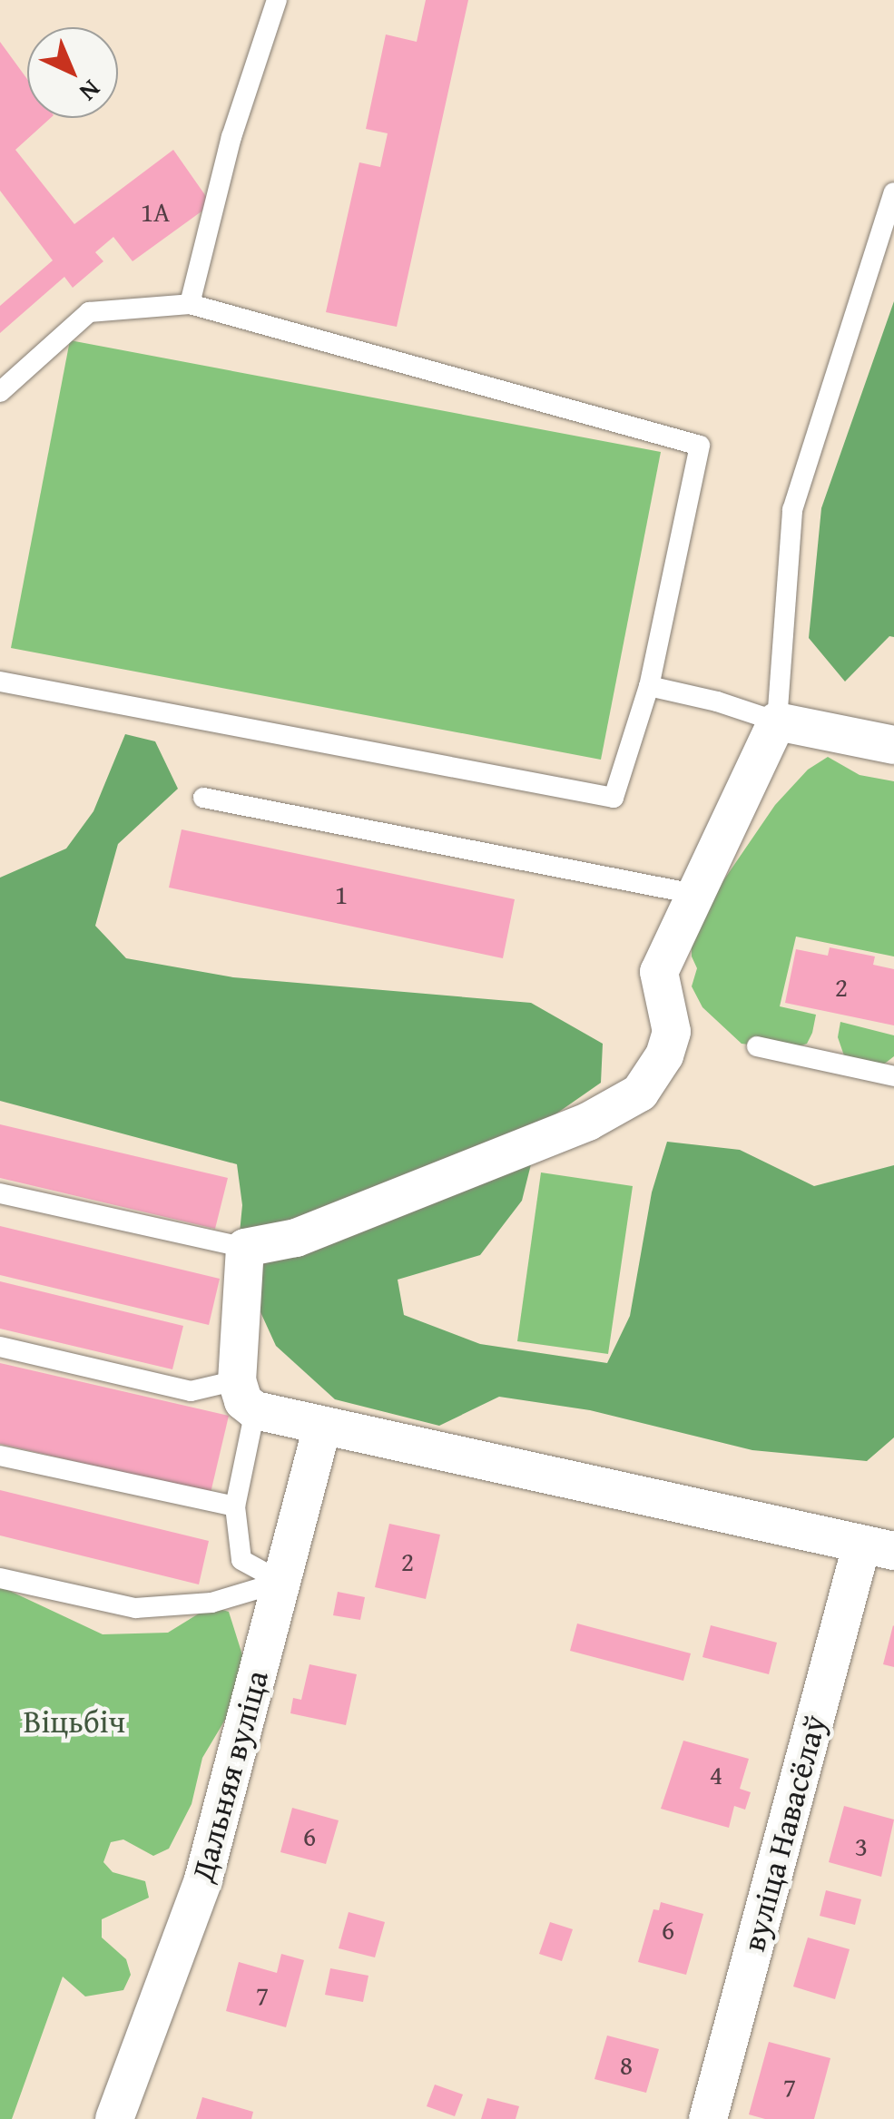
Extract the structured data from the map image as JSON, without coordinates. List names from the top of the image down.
{
  "streets": {
    "street": ["Дальняя вуліца", "вуліца Навасёлаў"]
  },
  "parks": ["Віцьбіч"],
  "house_numbers": [
    "1А",
    "1",
    "2",
    "2",
    "4",
    "6",
    "3",
    "6",
    "7",
    "8",
    "7"
  ],
  "north": "bottom right"
}
